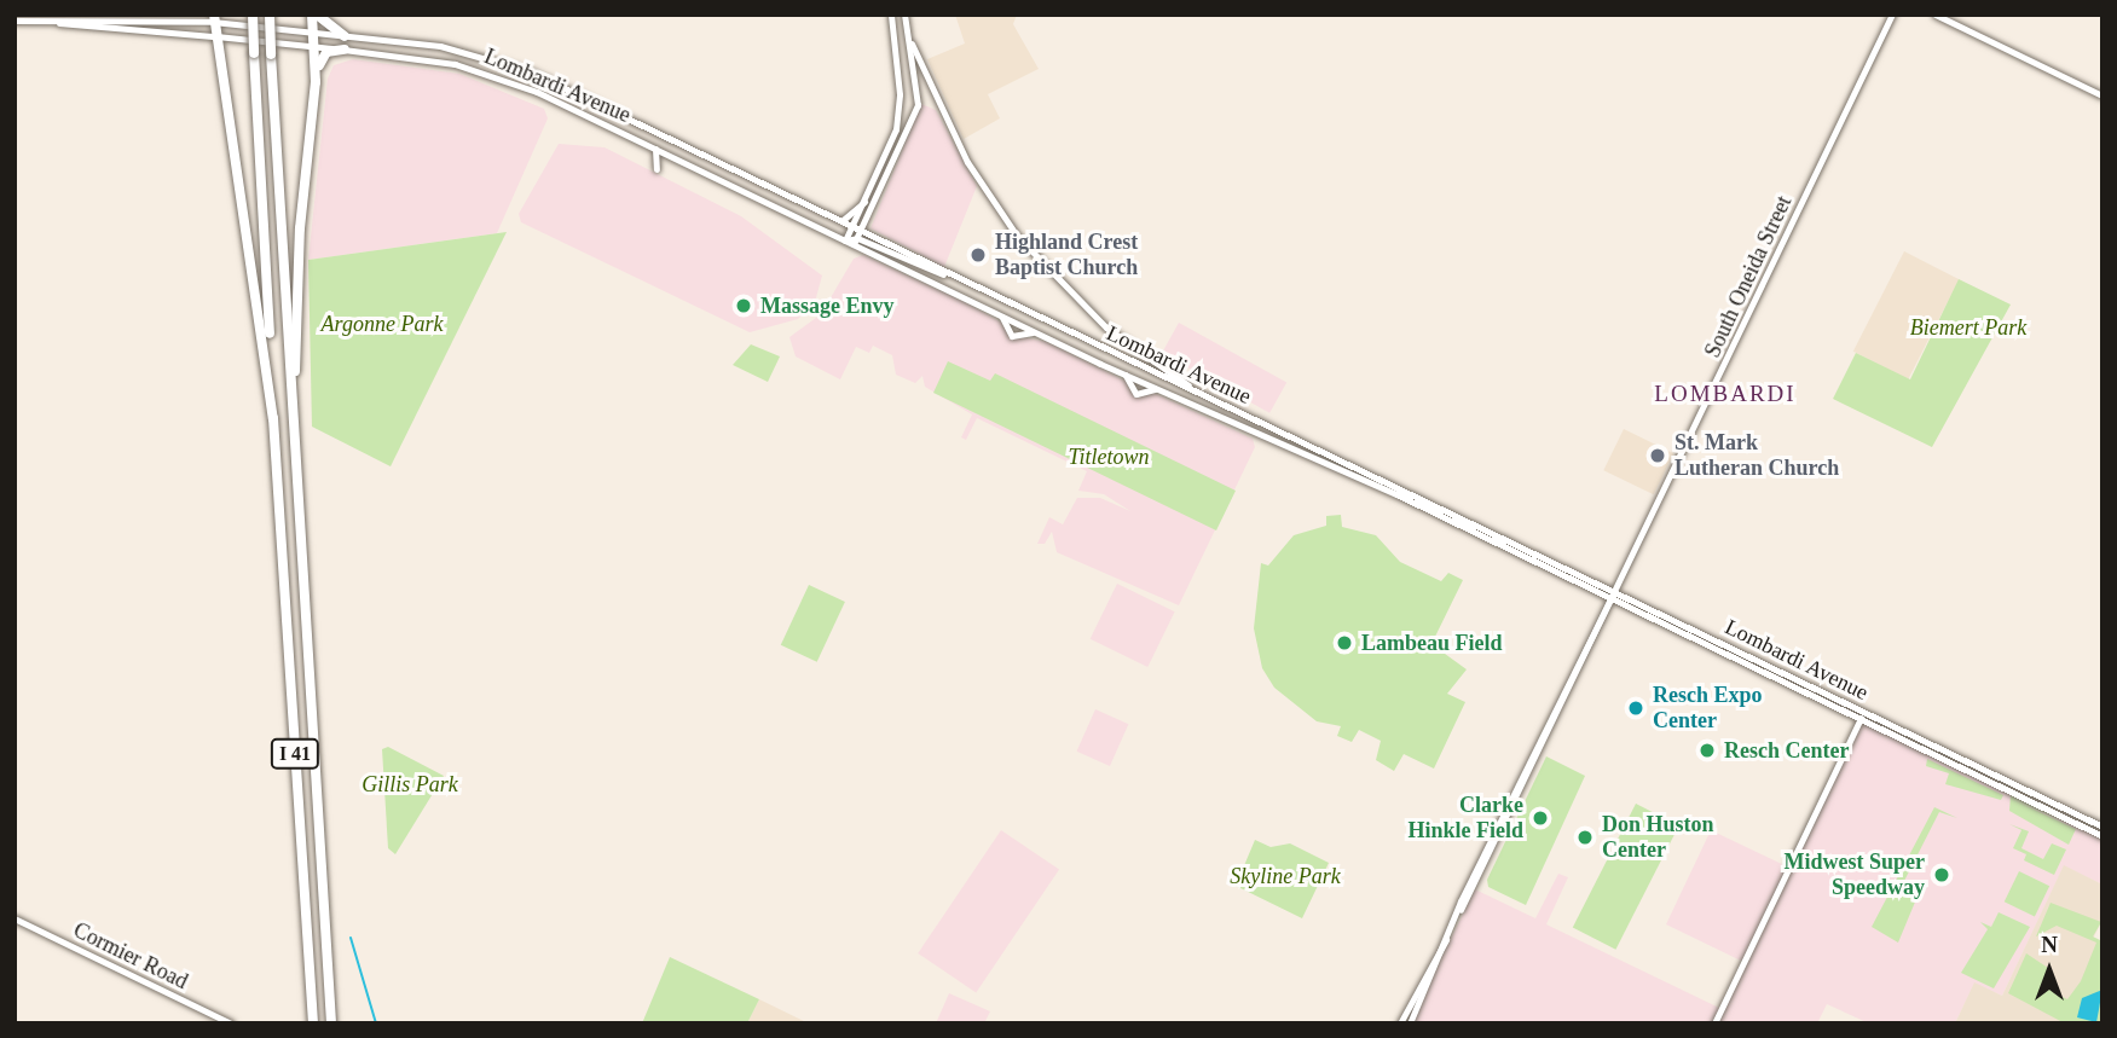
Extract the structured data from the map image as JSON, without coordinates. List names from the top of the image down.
{
  "streets": {
    "highway": ["I 41"],
    "main road": ["Lombardi Avenue"],
    "street": ["South Oneida Street", "Cormier Road"]
  },
  "crossings": [
    ["Lombardi Avenue", "South Oneida Street"]
  ],
  "districts": ["LOMBARDI"],
  "parks": [
    "Argonne Park",
    "Biemert Park",
    "Titletown",
    "Gillis Park",
    "Skyline Park"
  ],
  "places": [
    "Highland Crest Baptist Church",
    "Massage Envy",
    "St. Mark Lutheran Church",
    "Lambeau Field",
    "Resch Expo Center",
    "Resch Center",
    "Clarke Hinkle Field",
    "Don Huston Center",
    "Midwest Super Speedway"
  ],
  "north": "top"
}
